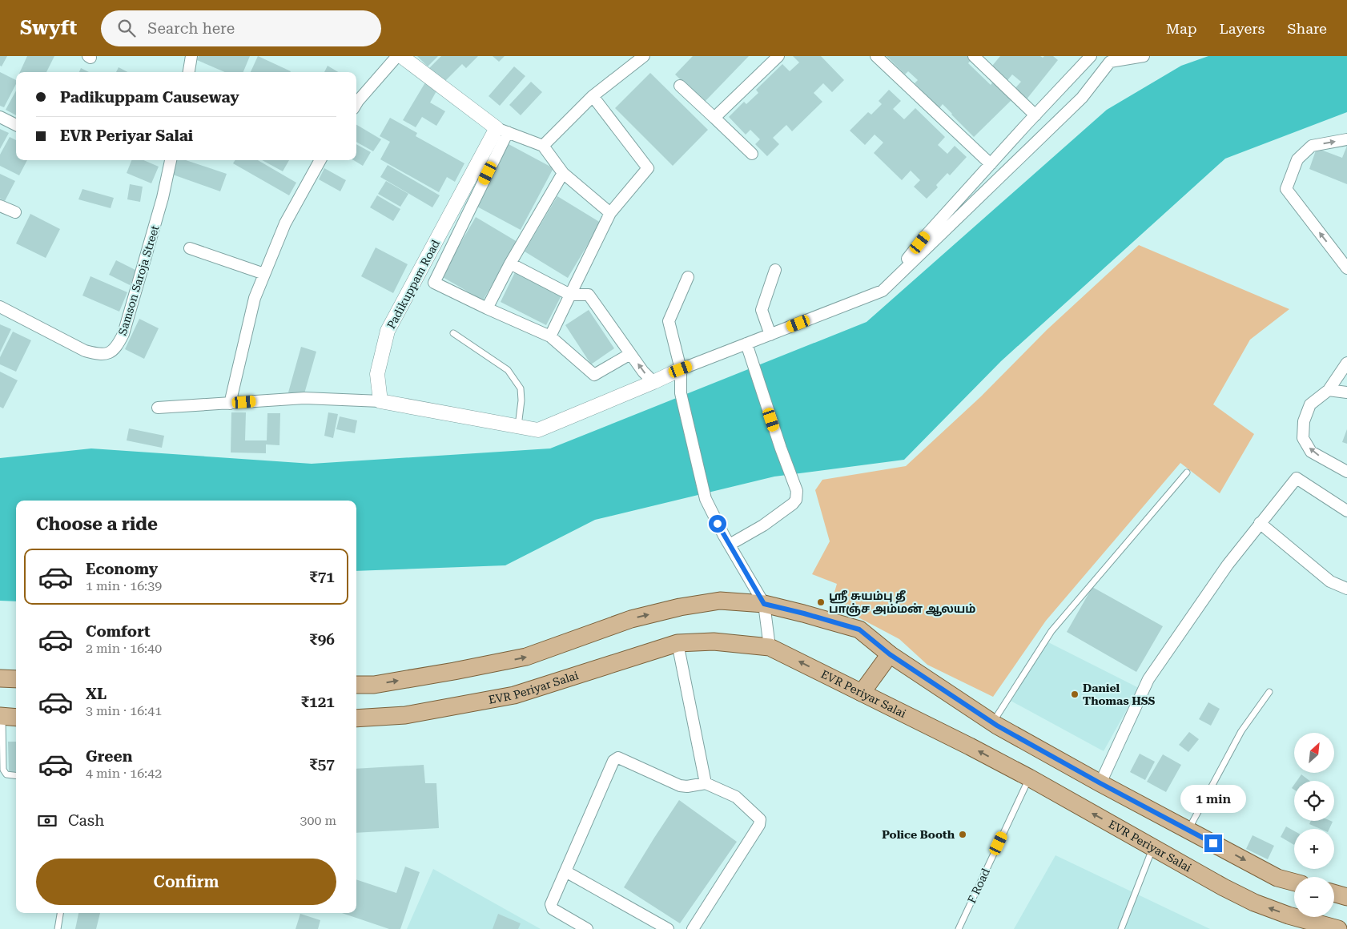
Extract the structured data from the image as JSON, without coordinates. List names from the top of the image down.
{
  "streets": {
    "main road": ["EVR Periyar Salai"],
    "street": ["Samson Saroja Street", "Padikuppam Road"],
    "lane": ["F Road"]
  },
  "crossings": [
    ["EVR Periyar Salai", "F Road"]
  ],
  "places": ["ஶ்ரீ சுயம்பு தீ பாஞ்ச அம்மன் ஆலயம்", "Daniel Thomas HSS", "Police Booth"],
  "north": "top right",
  "page": {
    "header": "Swyft",
    "search": "Search here",
    "nav": ["Map", "Layers", "Share"],
    "banner": ["Padikuppam Causeway", "EVR Periyar Salai"],
    "heading": "Choose a ride",
    "list": [
      {
        "name": "Economy",
        "note": "1 min · 16:39",
        "value": "₹71"
      },
      {
        "name": "Comfort",
        "note": "2 min · 16:40",
        "value": "₹96"
      },
      {
        "name": "XL",
        "note": "3 min · 16:41",
        "value": "₹121"
      },
      {
        "name": "Green",
        "note": "4 min · 16:42",
        "value": "₹57"
      }
    ],
    "map_buttons": ["+", "−"],
    "bubble": "1 min",
    "pay": ["Cash", "300 m"],
    "buttons": "Confirm"
  }
}
